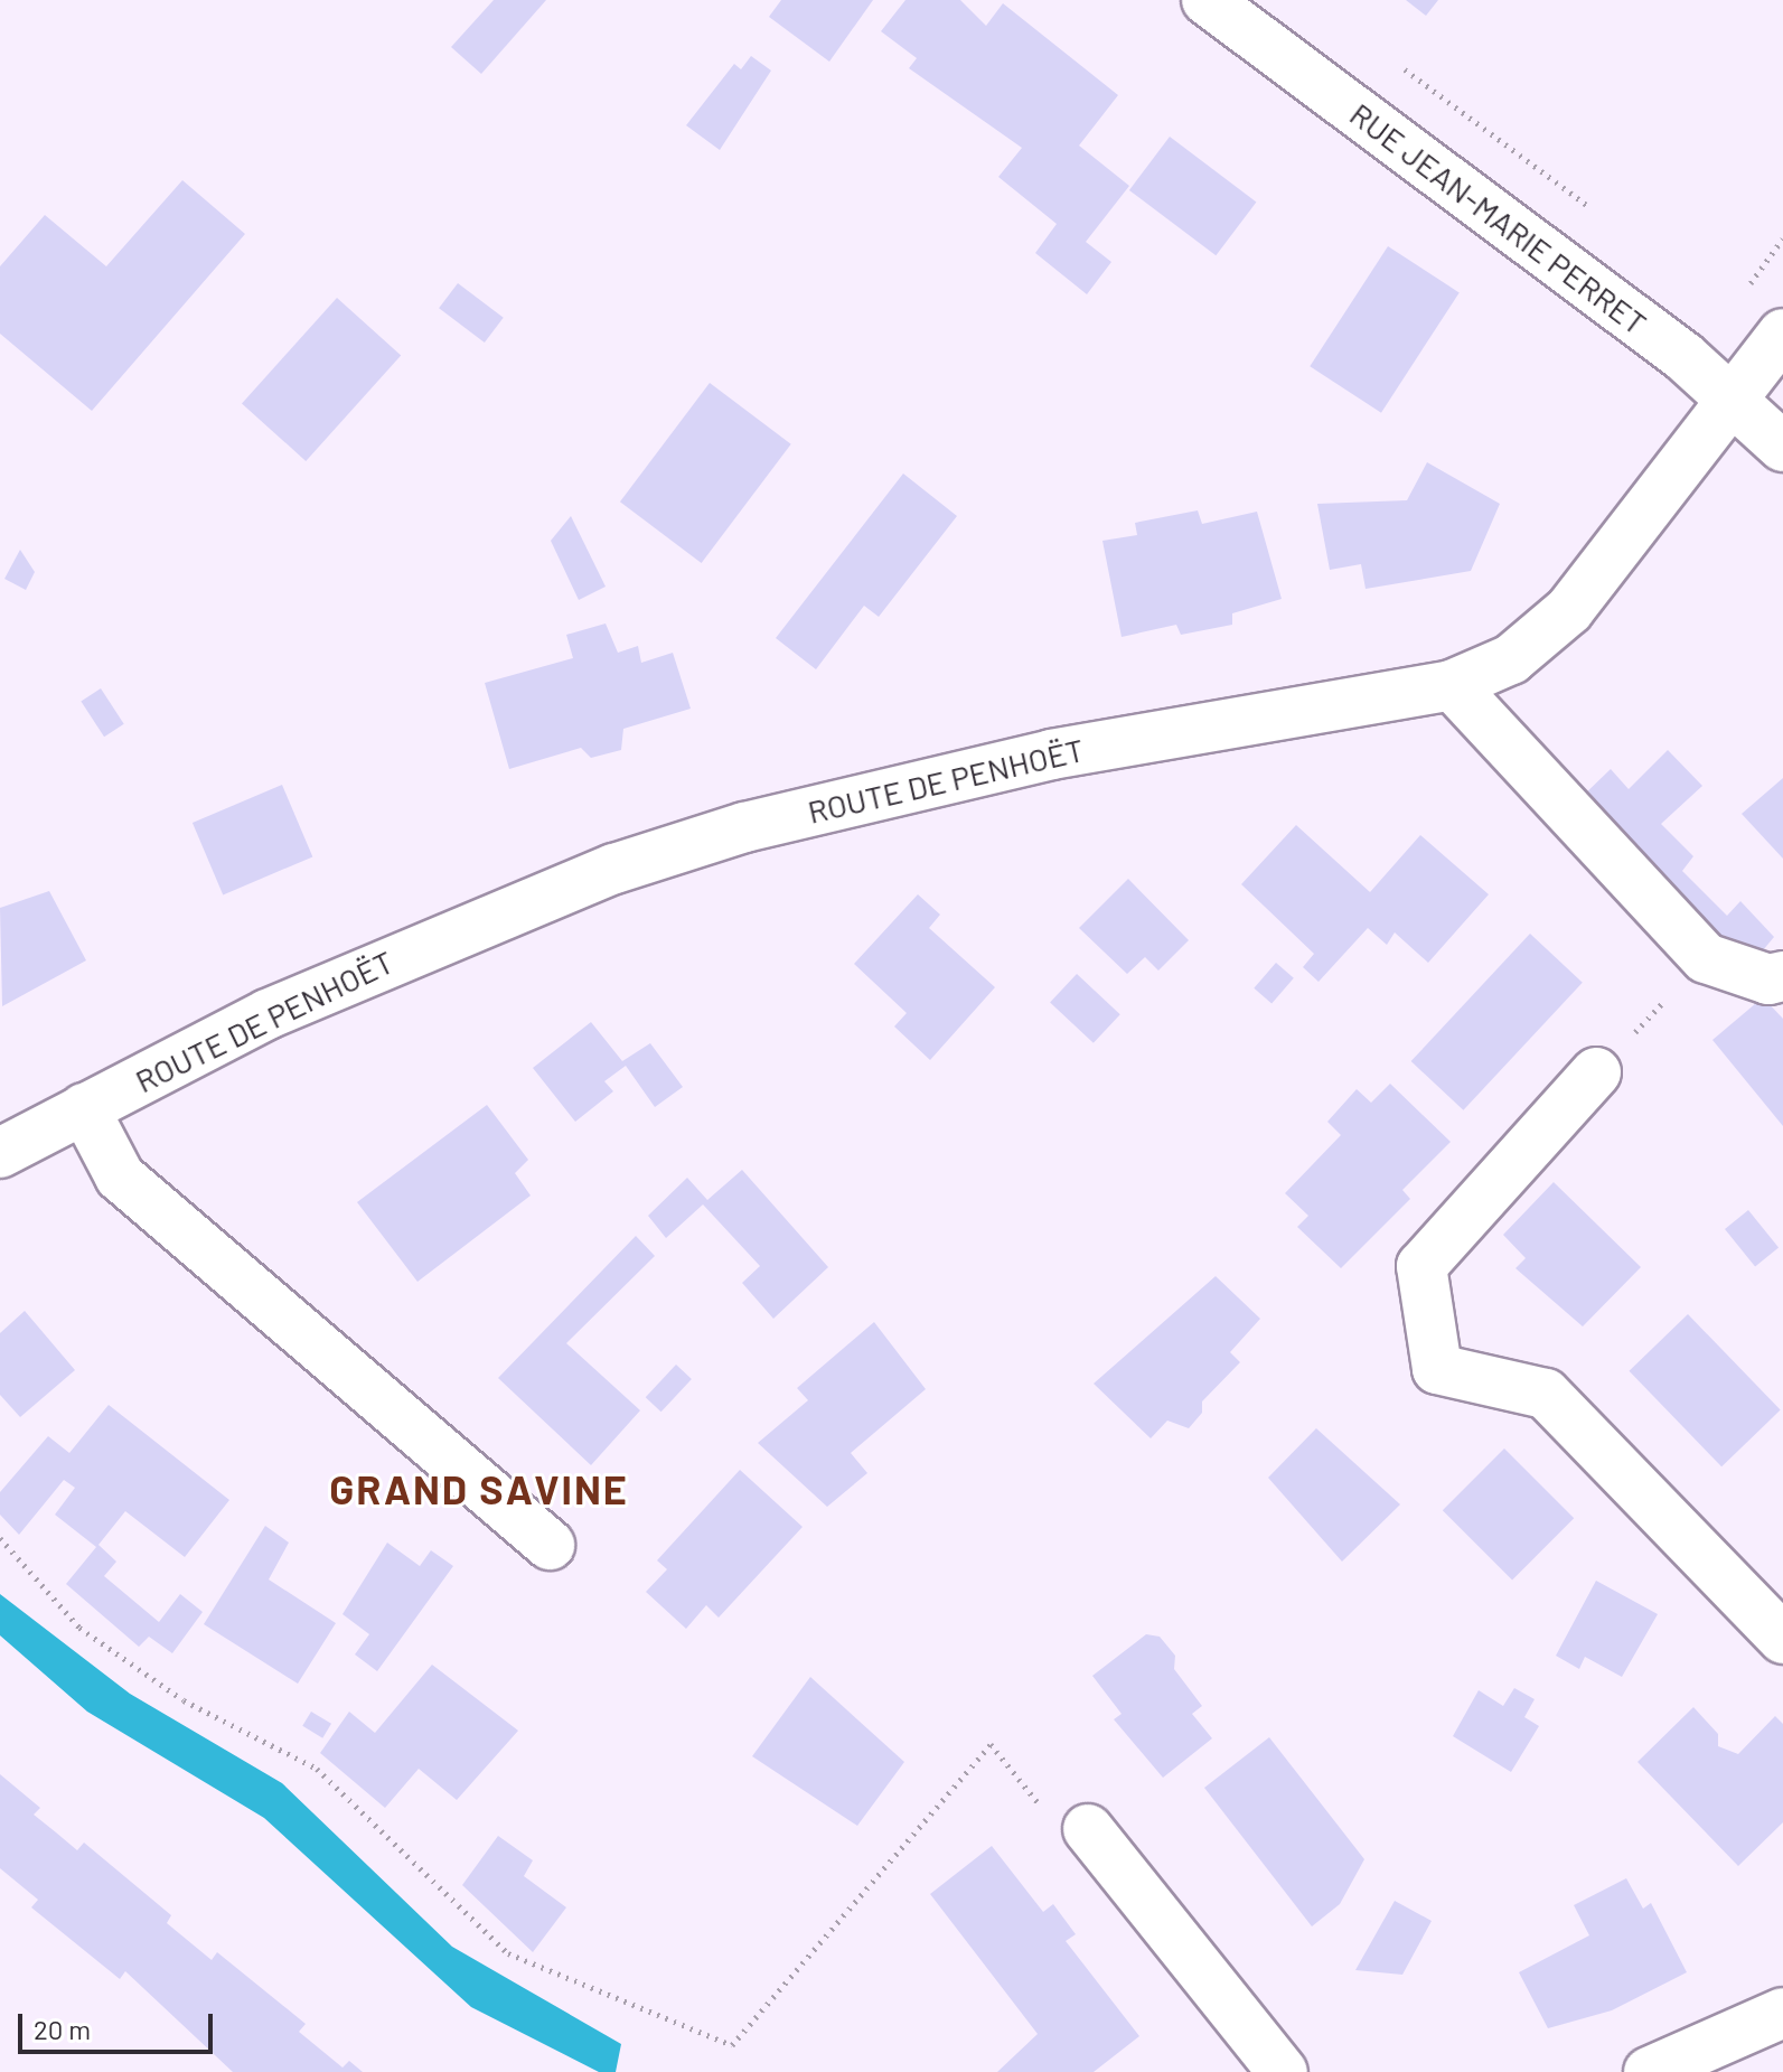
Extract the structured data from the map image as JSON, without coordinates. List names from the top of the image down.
{
  "streets": {
    "street": ["RUE JEAN-MARIE PERRET", "ROUTE DE PENHOËT"]
  },
  "crossings": [
    ["RUE JEAN-MARIE PERRET", "ROUTE DE PENHOËT"]
  ],
  "districts": ["GRAND SAVINE"],
  "scale_bar": "20 m"
}
